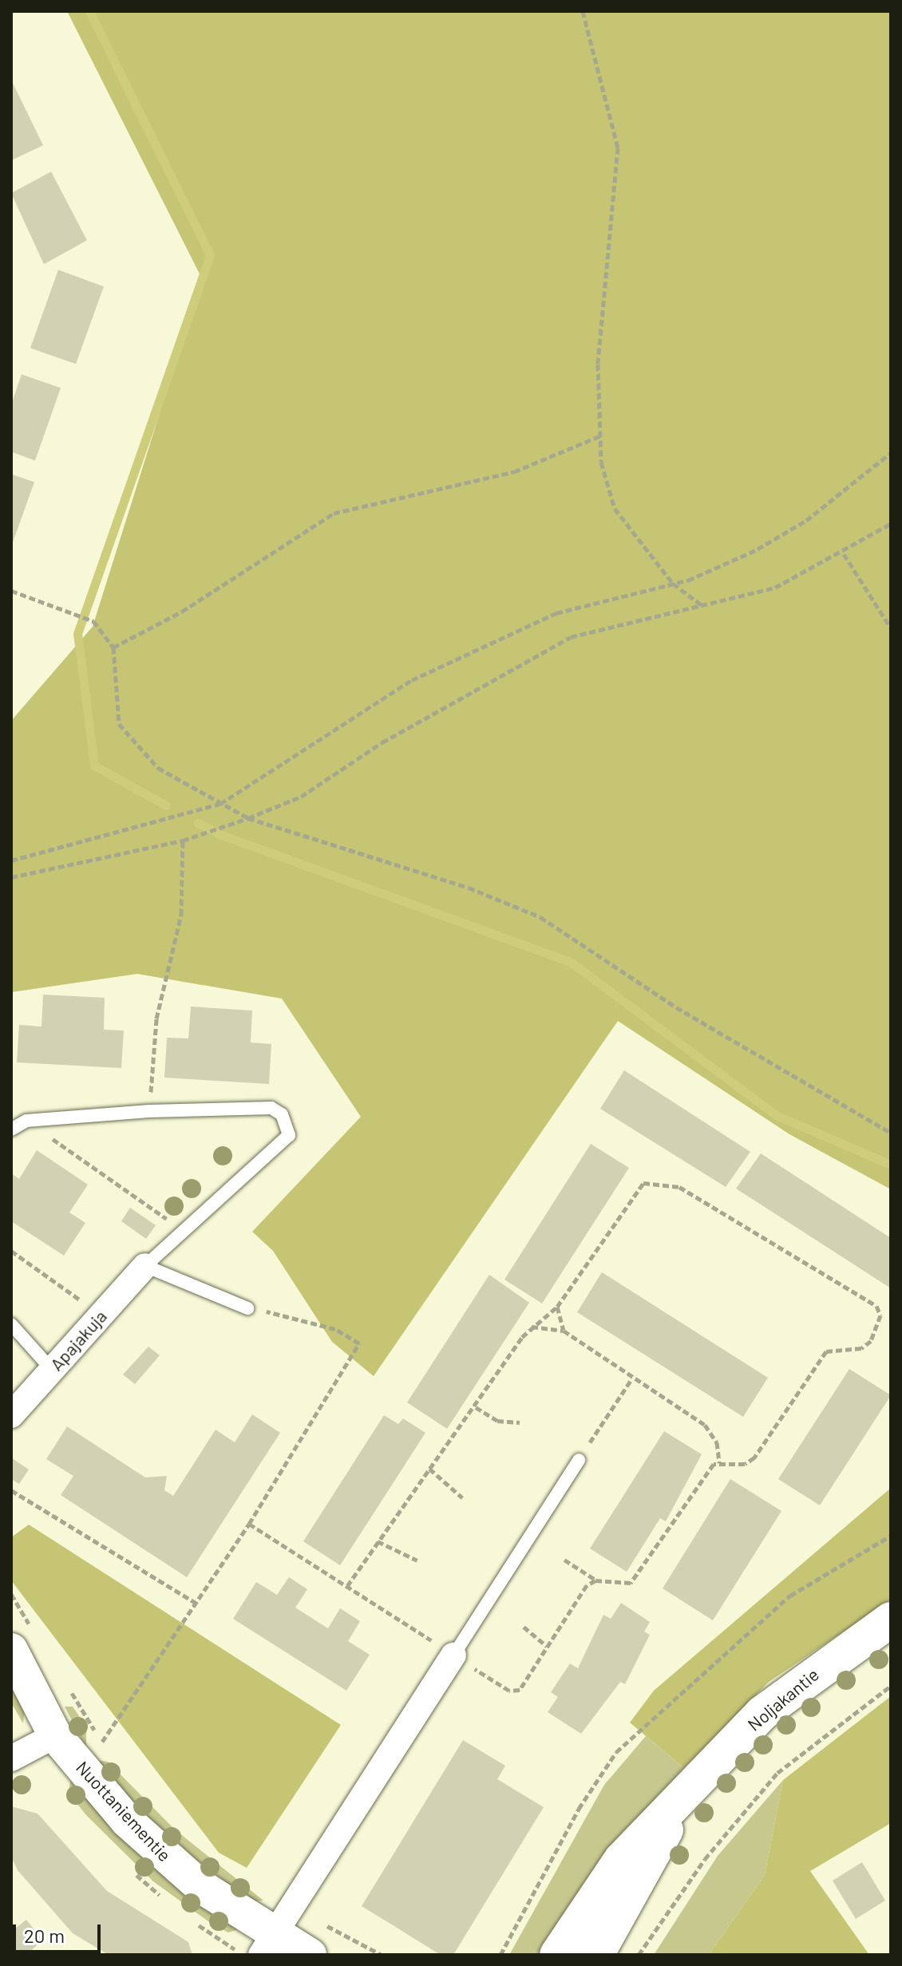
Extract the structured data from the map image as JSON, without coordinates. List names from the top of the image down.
{
  "streets": {
    "main road": ["Noljakantie"],
    "street": ["Apajakuja", "Nuottaniementie"]
  },
  "scale_bar": "20 m"
}
